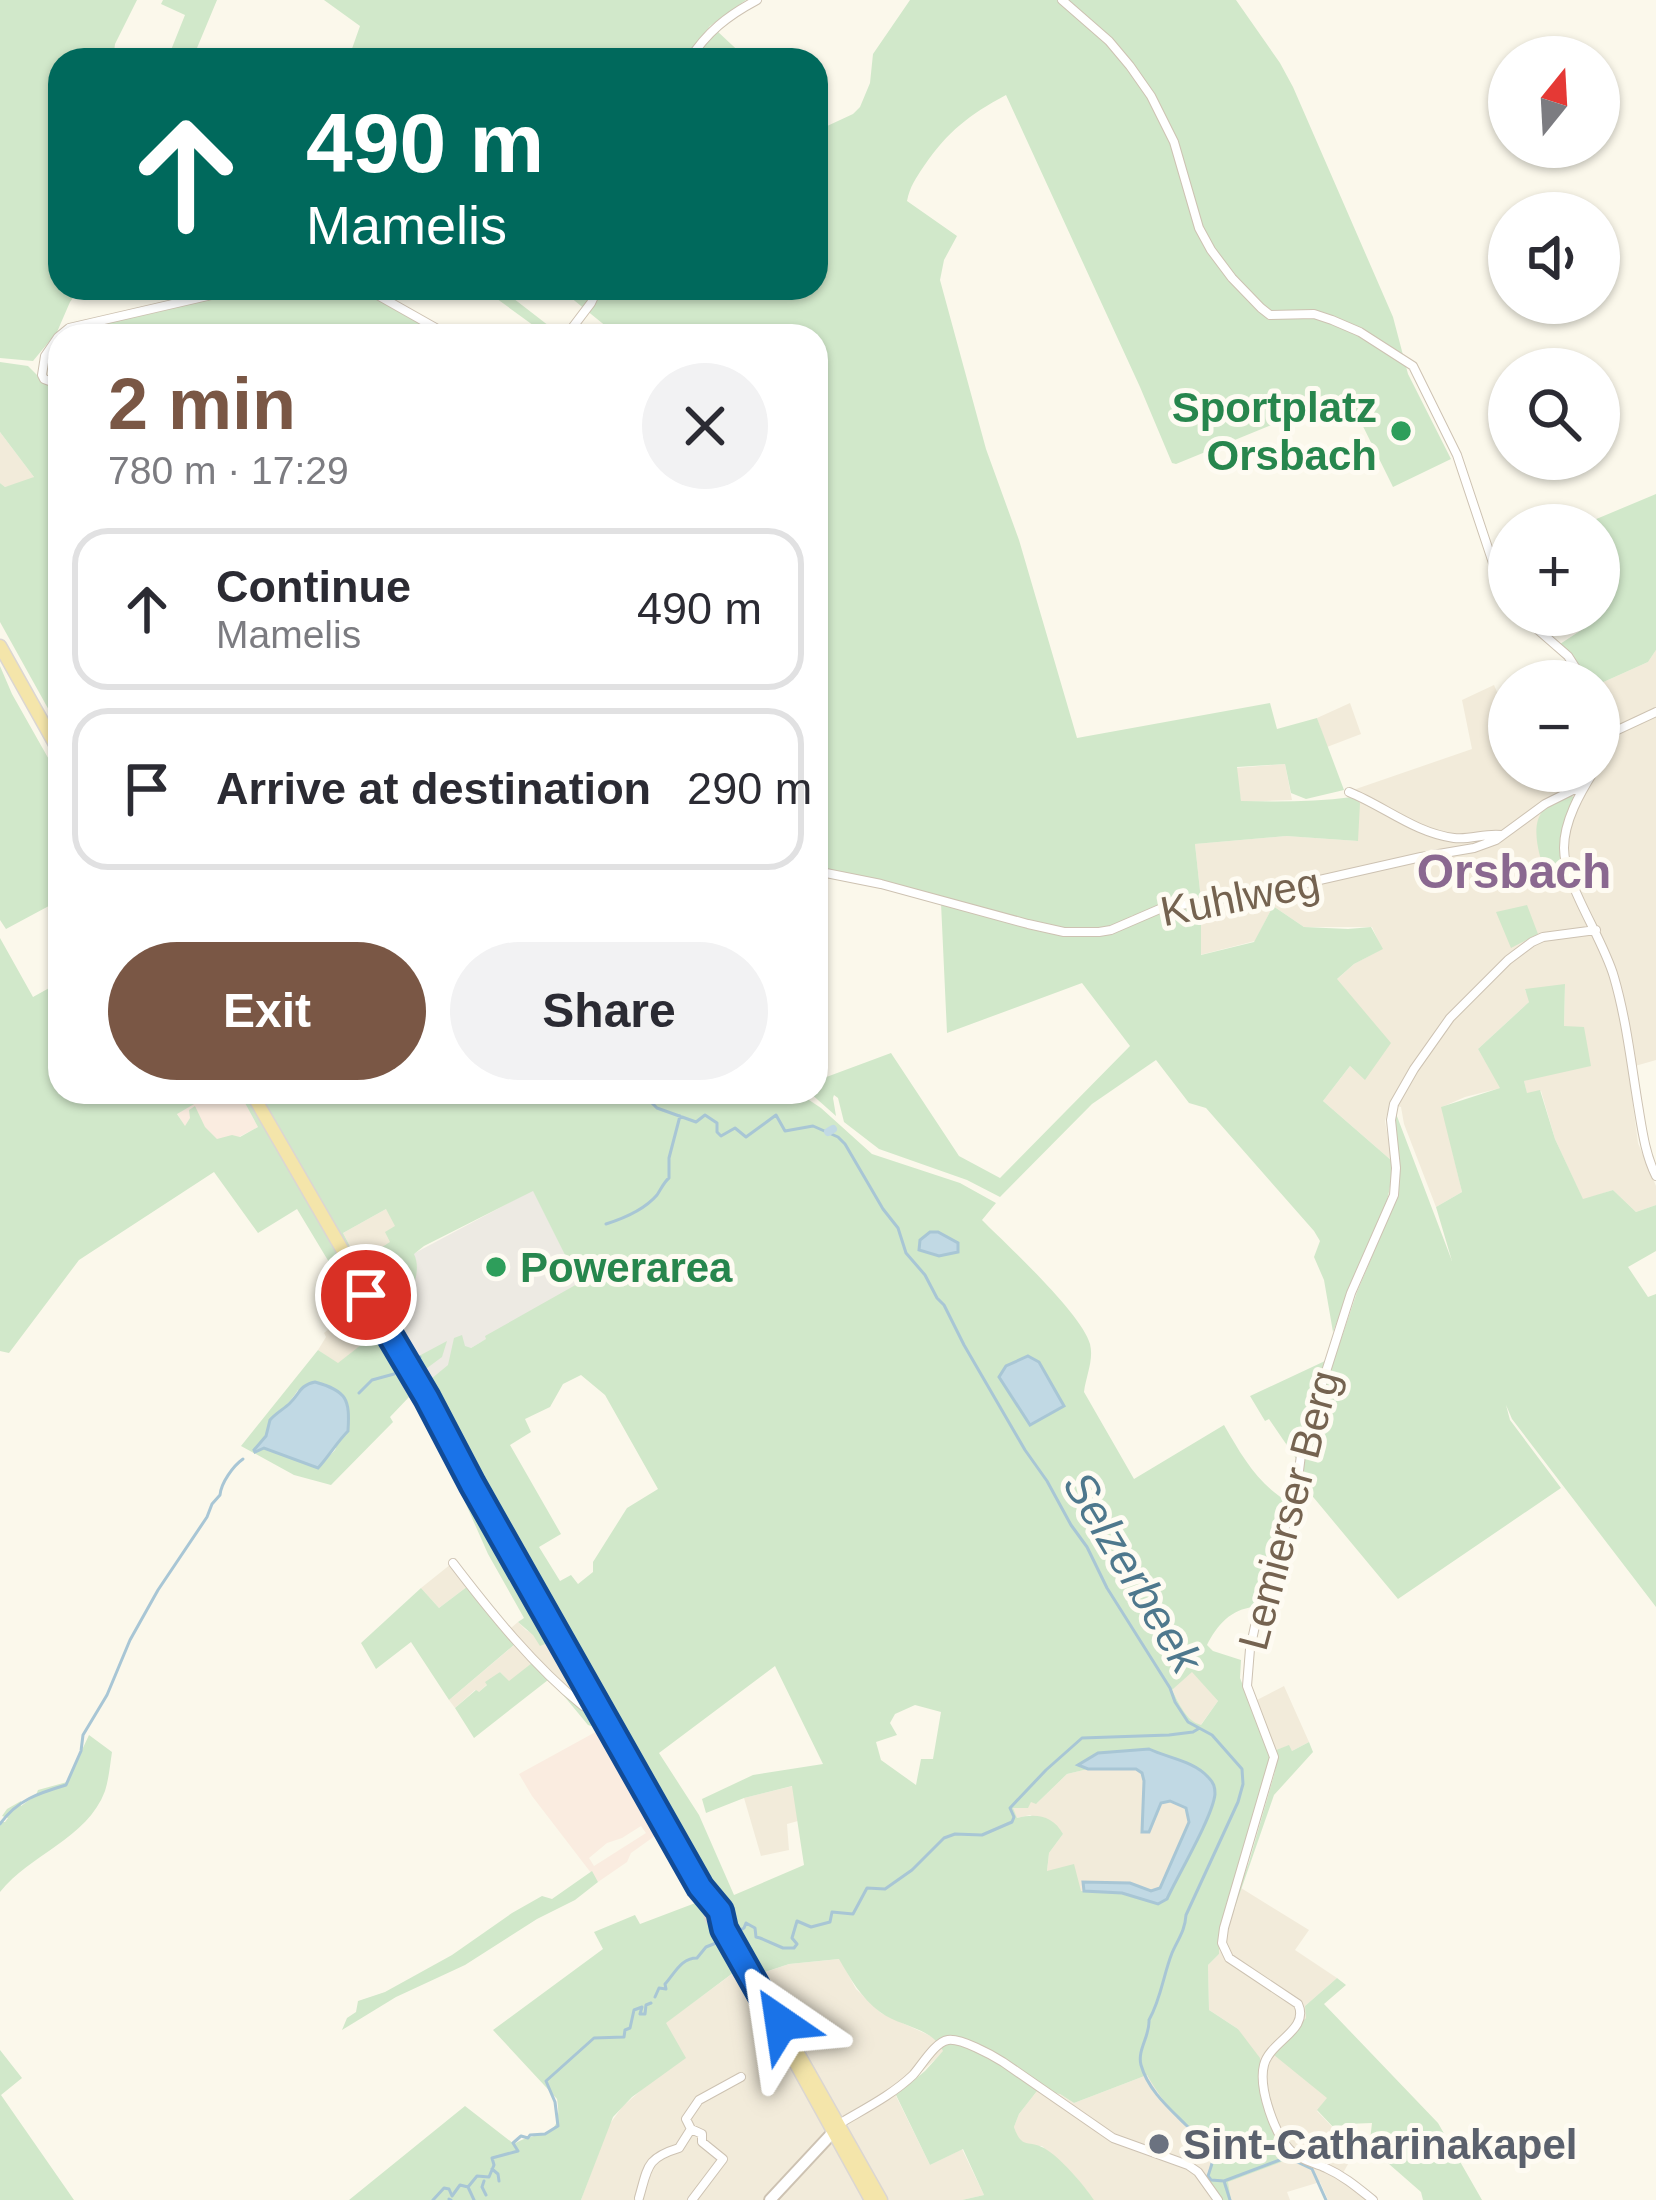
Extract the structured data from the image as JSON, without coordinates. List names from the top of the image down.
{
  "streets": {
    "street": ["Kuhlweg", "Lemierser Berg"]
  },
  "districts": ["Orsbach"],
  "water": ["Selzerbeek"],
  "places": ["Sportplatz Orsbach", "Powerarea", "Sint-Catharinakapel"],
  "north": "top",
  "page": {
    "map_buttons": ["+", "−"],
    "turn": ["490 m", "Mamelis"],
    "heading": ["2 min", "780 m · 17:29"],
    "list": [
      {
        "name": "Continue",
        "note": "Mamelis",
        "value": "490 m"
      },
      {
        "name": "Arrive at destination",
        "value": "290 m"
      }
    ],
    "buttons": ["Exit", "Share"]
  }
}
